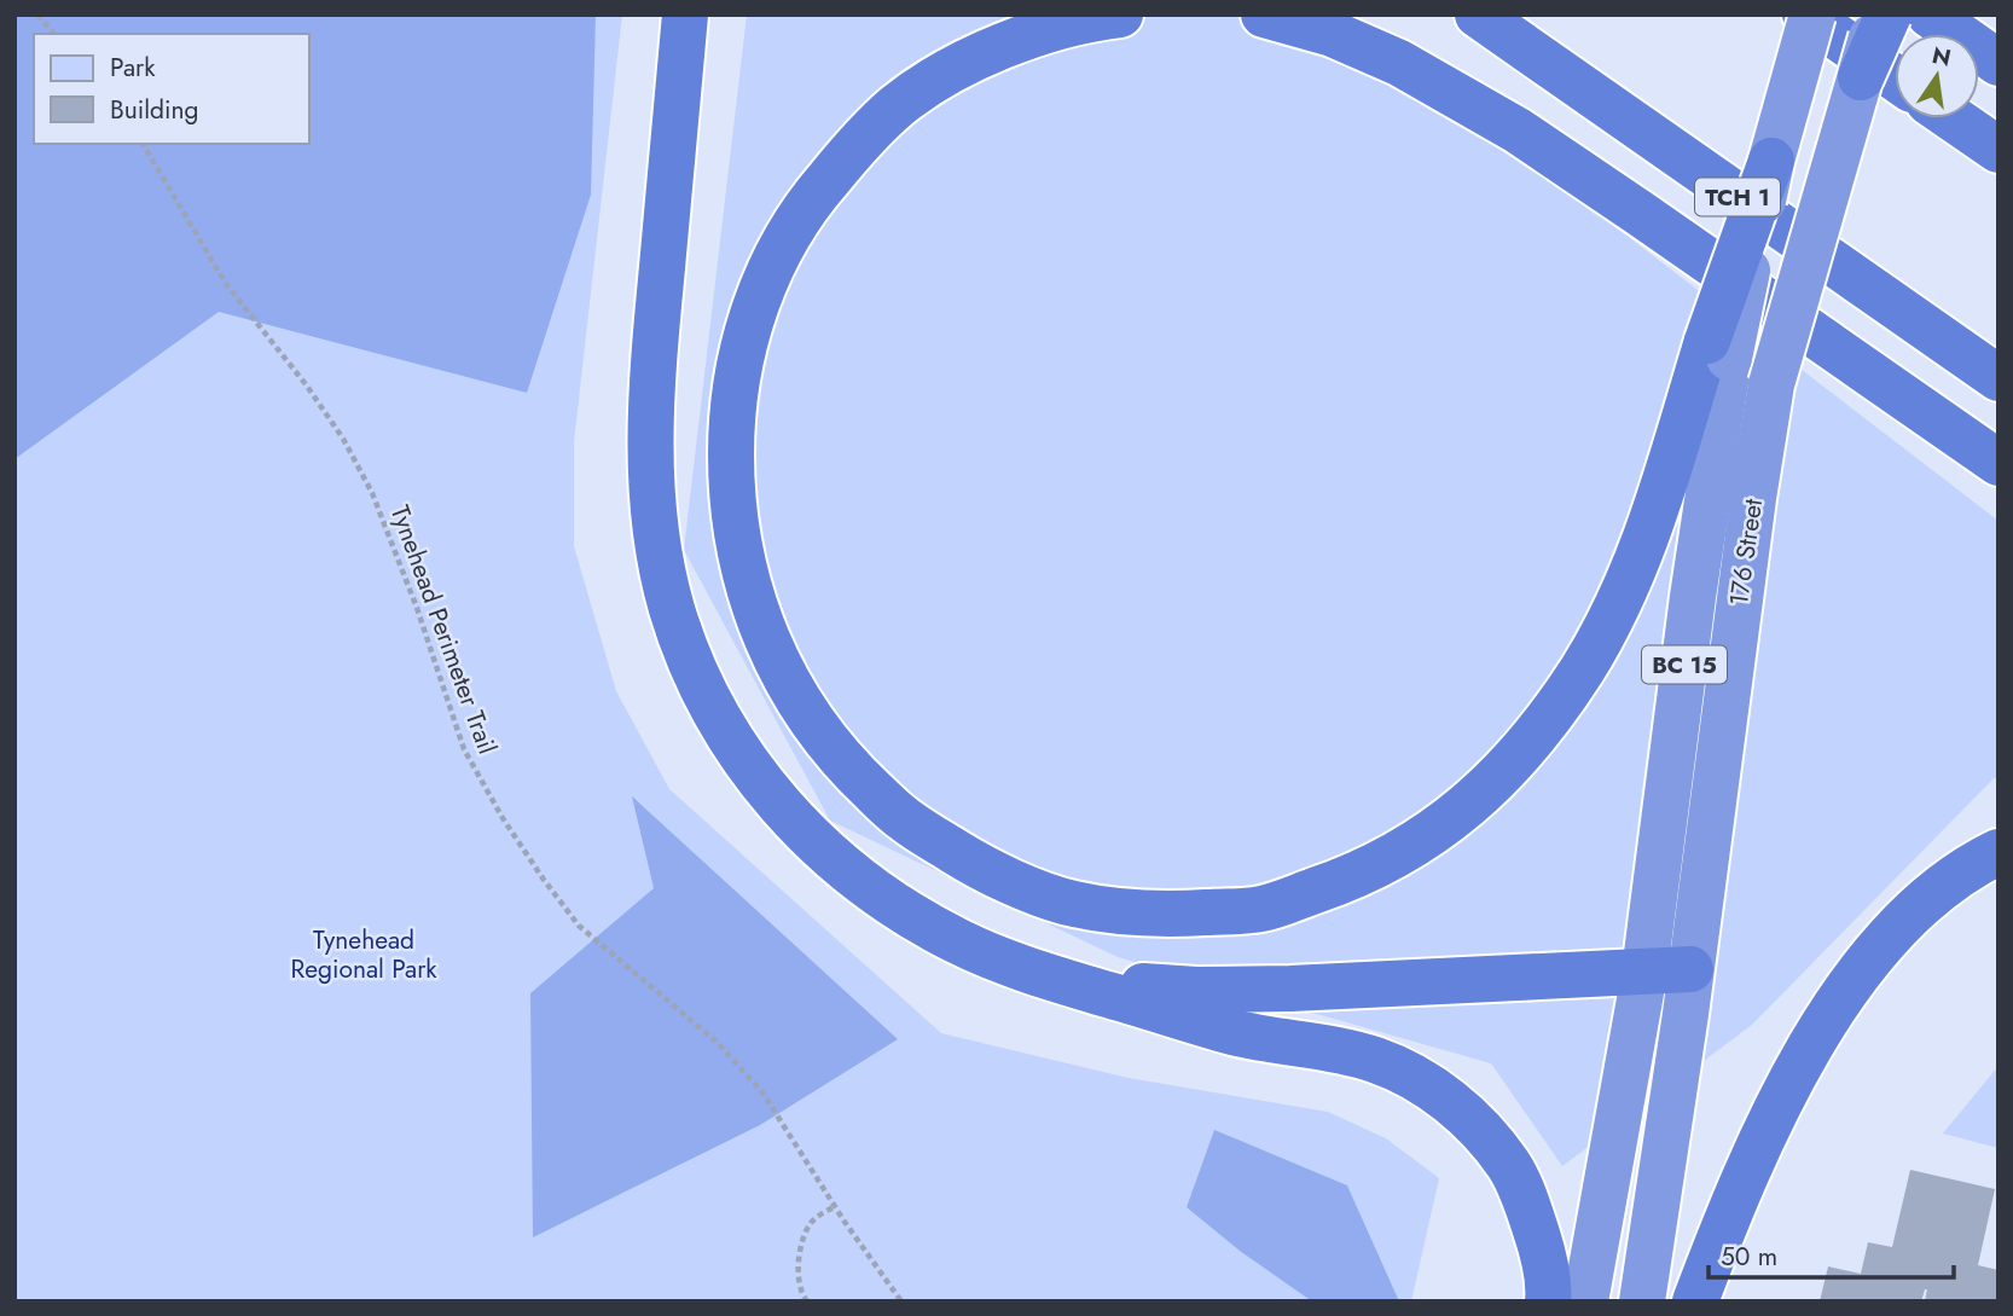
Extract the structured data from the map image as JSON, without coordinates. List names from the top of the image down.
{
  "streets": {
    "highway": ["TCH 1", "176 Street", "BC 15"],
    "path": ["Tynehead Perimeter Trail"]
  },
  "parks": ["Tynehead Regional Park"],
  "legend": ["Park", "Building"],
  "scale_bar": "50 m",
  "north": "top"
}
